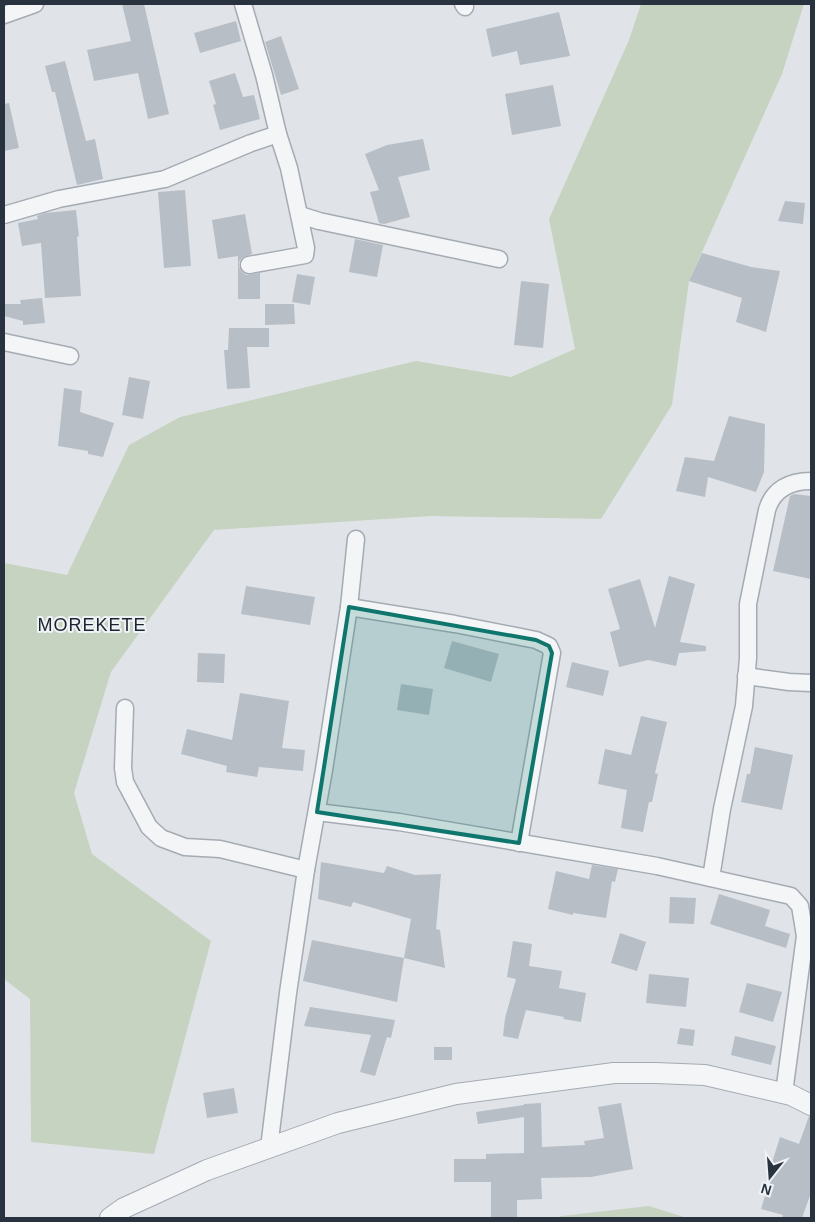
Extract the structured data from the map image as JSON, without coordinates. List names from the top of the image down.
{
  "districts": ["MOREKETE"],
  "north": "bottom"
}
